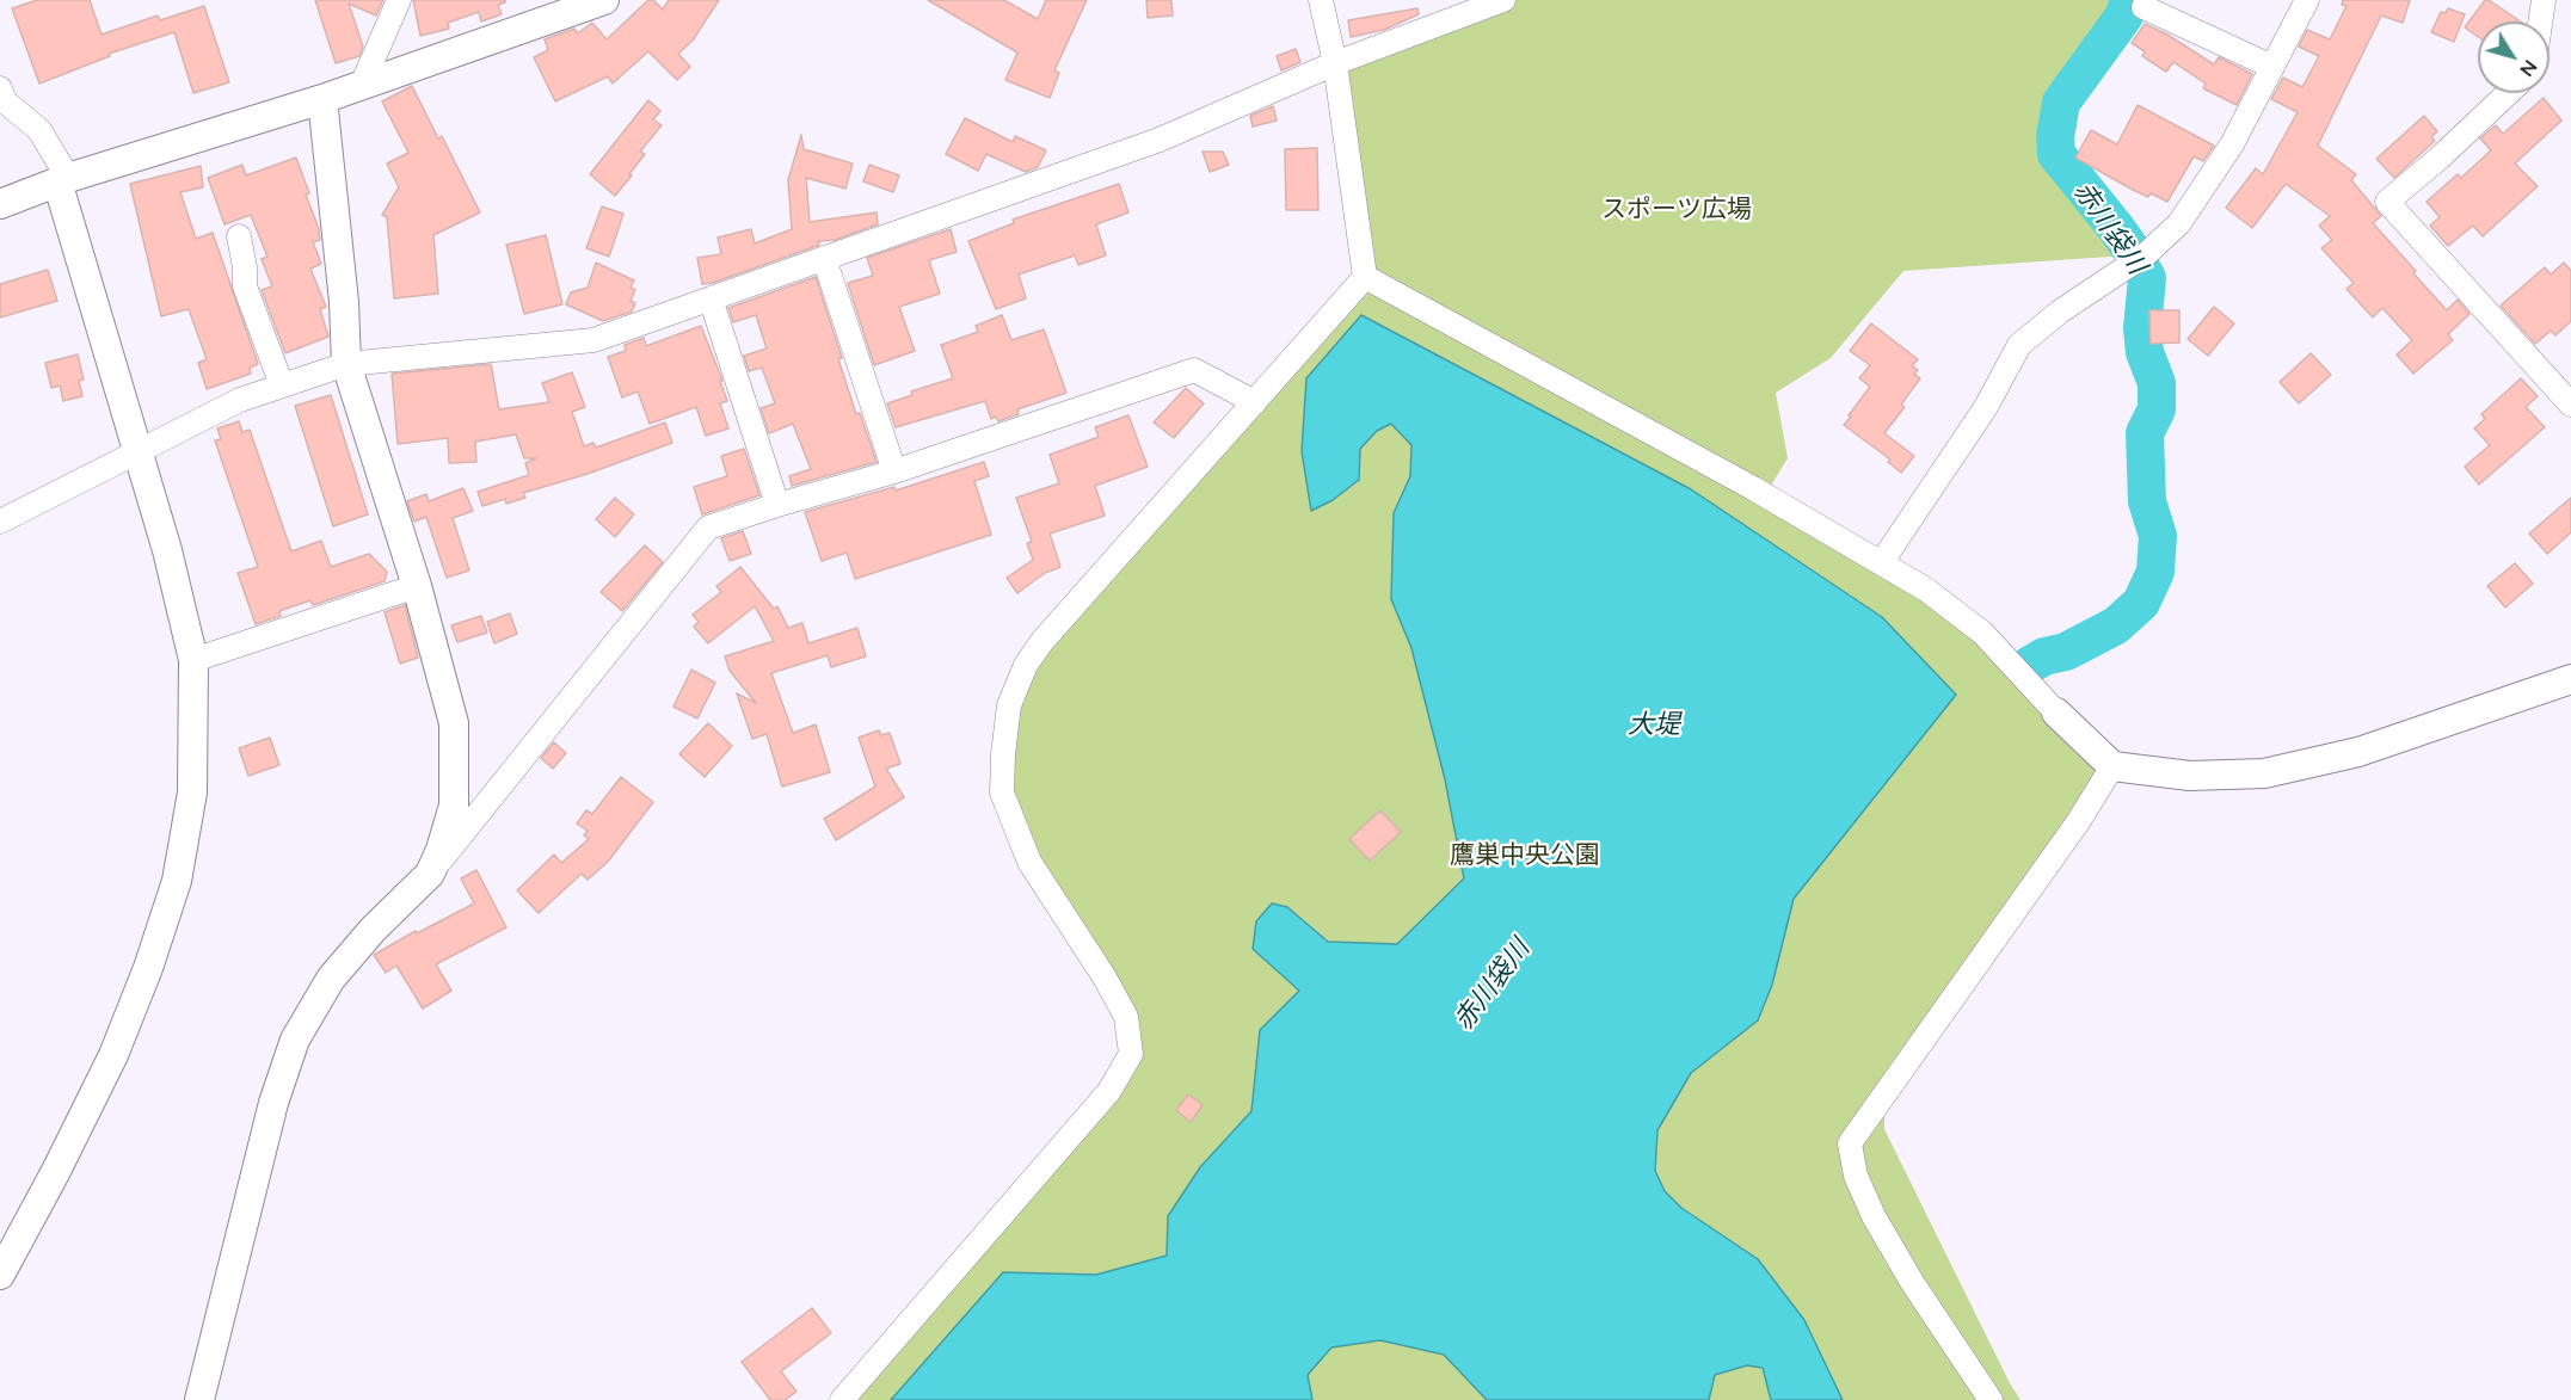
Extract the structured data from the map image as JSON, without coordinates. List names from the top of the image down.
{
  "water": ["赤川袋川", "大堤"],
  "parks": ["スポーツ広場", "鷹巣中央公園"],
  "north": "bottom right"
}
